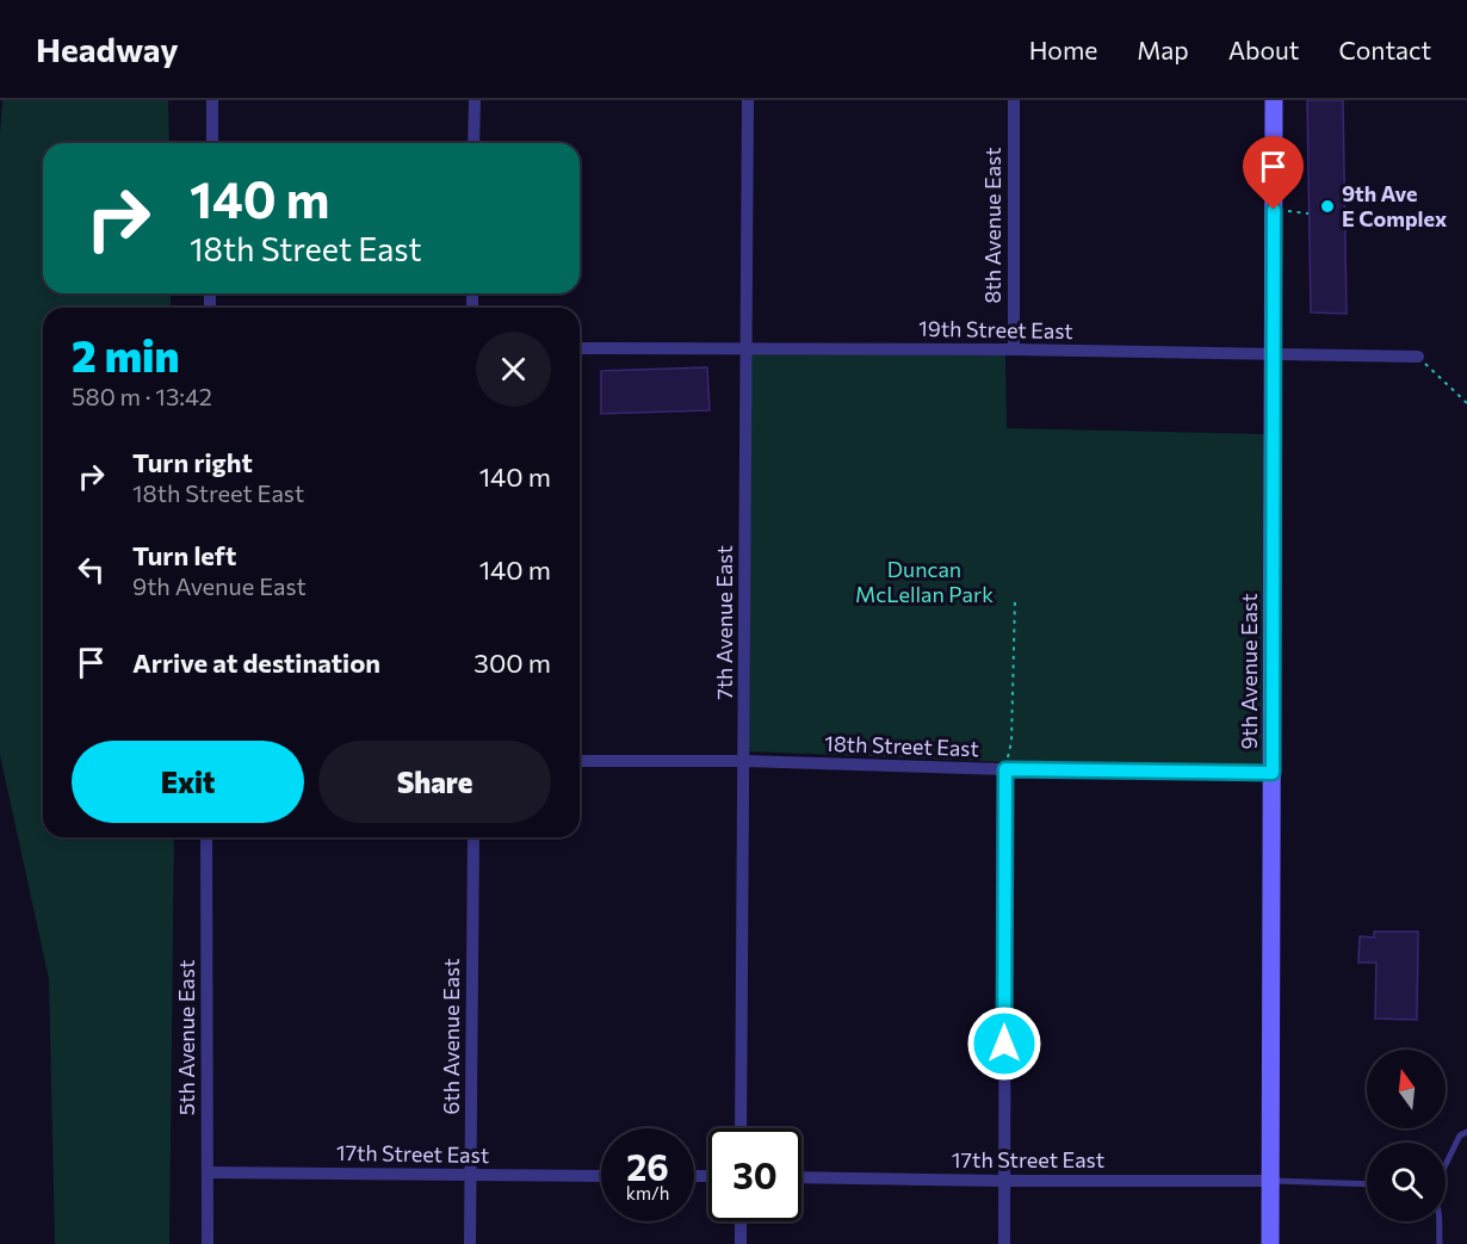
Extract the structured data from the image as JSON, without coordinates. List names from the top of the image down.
{
  "streets": {
    "street": [
      "8th Avenue East",
      "19th Street East",
      "7th Avenue East",
      "9th Avenue East",
      "18th Street East",
      "6th Avenue East",
      "5th Avenue East",
      "17th Street East"
    ]
  },
  "crossings": [
    ["8th Avenue East", "19th Street East"],
    ["19th Street East", "7th Avenue East"],
    ["19th Street East", "9th Avenue East"],
    ["7th Avenue East", "18th Street East"],
    ["9th Avenue East", "18th Street East"],
    ["9th Avenue East", "17th Street East"],
    ["6th Avenue East", "17th Street East"],
    ["5th Avenue East", "17th Street East"]
  ],
  "parks": ["Duncan McLellan Park"],
  "places": ["9th Ave E Complex"],
  "north": "top",
  "page": {
    "header": "Headway",
    "nav": [
      "Home",
      "Map",
      "About",
      "Contact"
    ],
    "turn": ["140 m", "18th Street East"],
    "heading": ["2 min", "580 m · 13:42"],
    "list": [
      {
        "name": "Turn right",
        "note": "18th Street East",
        "value": "140 m"
      },
      {
        "name": "Turn left",
        "note": "9th Avenue East",
        "value": "140 m"
      },
      {
        "name": "Arrive at destination",
        "value": "300 m"
      }
    ],
    "buttons": ["Exit", "Share"],
    "speed": "26 km/h",
    "limit": "30"
  }
}
